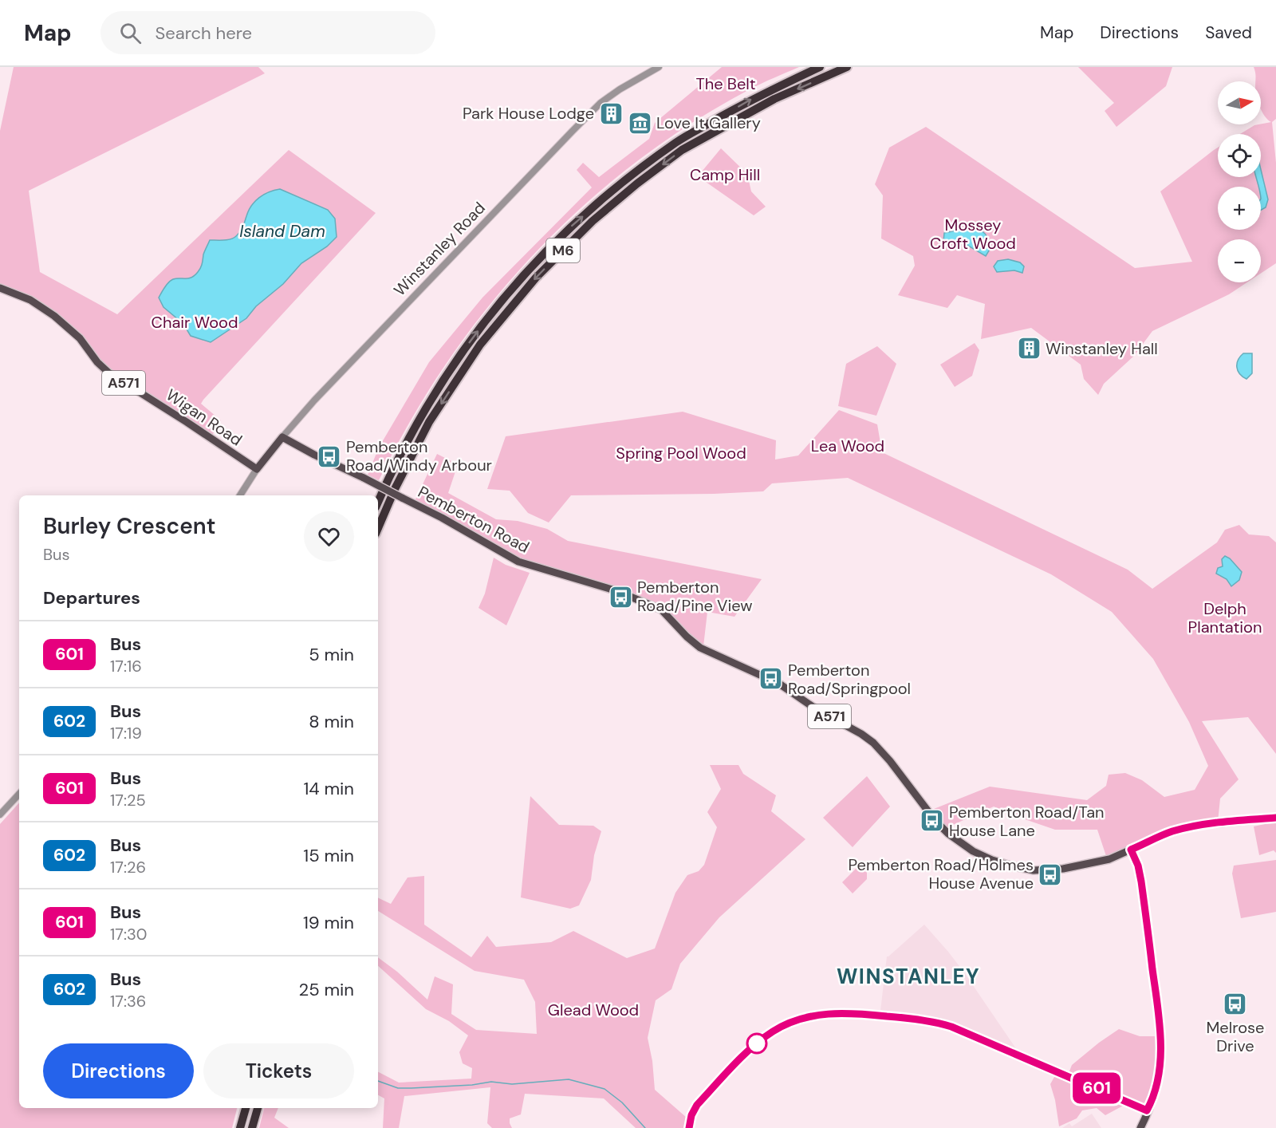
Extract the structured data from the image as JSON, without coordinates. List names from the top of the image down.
{
  "streets": {
    "highway": ["M6"],
    "main road": [
      "Winstanley Road",
      "A571",
      "Wigan Road",
      "Pemberton Road"
    ]
  },
  "crossings": [
    ["Winstanley Road", "Wigan Road"],
    ["Winstanley Road", "Pemberton Road"]
  ],
  "districts": ["WINSTANLEY"],
  "water": ["Island Dam"],
  "parks": [
    "The Belt",
    "Camp Hill",
    "Mossey Croft Wood",
    "Chair Wood",
    "Lea Wood",
    "Spring Pool Wood",
    "Delph Plantation",
    "Glead Wood"
  ],
  "places": {
    "building": ["Park House Lodge", "Winstanley Hall"],
    "museum": ["Love It Gallery"],
    "bus stop": [
      "Pemberton Road/Windy Arbour",
      "Pemberton Road/Pine View",
      "Pemberton Road/Springpool",
      "Pemberton Road/Tan House Lane",
      "Pemberton Road/Holmes House Avenue",
      "Melrose Drive"
    ]
  },
  "lines": ["bus line 601"],
  "north": "right",
  "page": {
    "header": "Map",
    "search": "Search here",
    "nav": ["Map", "Directions", "Saved"],
    "on_map": "601",
    "map_buttons": ["+", "−"],
    "heading": [
      ["Burley Crescent", "Bus"],
      "Departures"
    ],
    "list": [
      {
        "mark": "601",
        "name": "Bus",
        "note": "17:16",
        "value": "5 min"
      },
      {
        "mark": "602",
        "name": "Bus",
        "note": "17:19",
        "value": "8 min"
      },
      {
        "mark": "601",
        "name": "Bus",
        "note": "17:25",
        "value": "14 min"
      },
      {
        "mark": "602",
        "name": "Bus",
        "note": "17:26",
        "value": "15 min"
      },
      {
        "mark": "601",
        "name": "Bus",
        "note": "17:30",
        "value": "19 min"
      },
      {
        "mark": "602",
        "name": "Bus",
        "note": "17:36",
        "value": "25 min"
      }
    ],
    "buttons": ["Directions", "Tickets"]
  }
}
